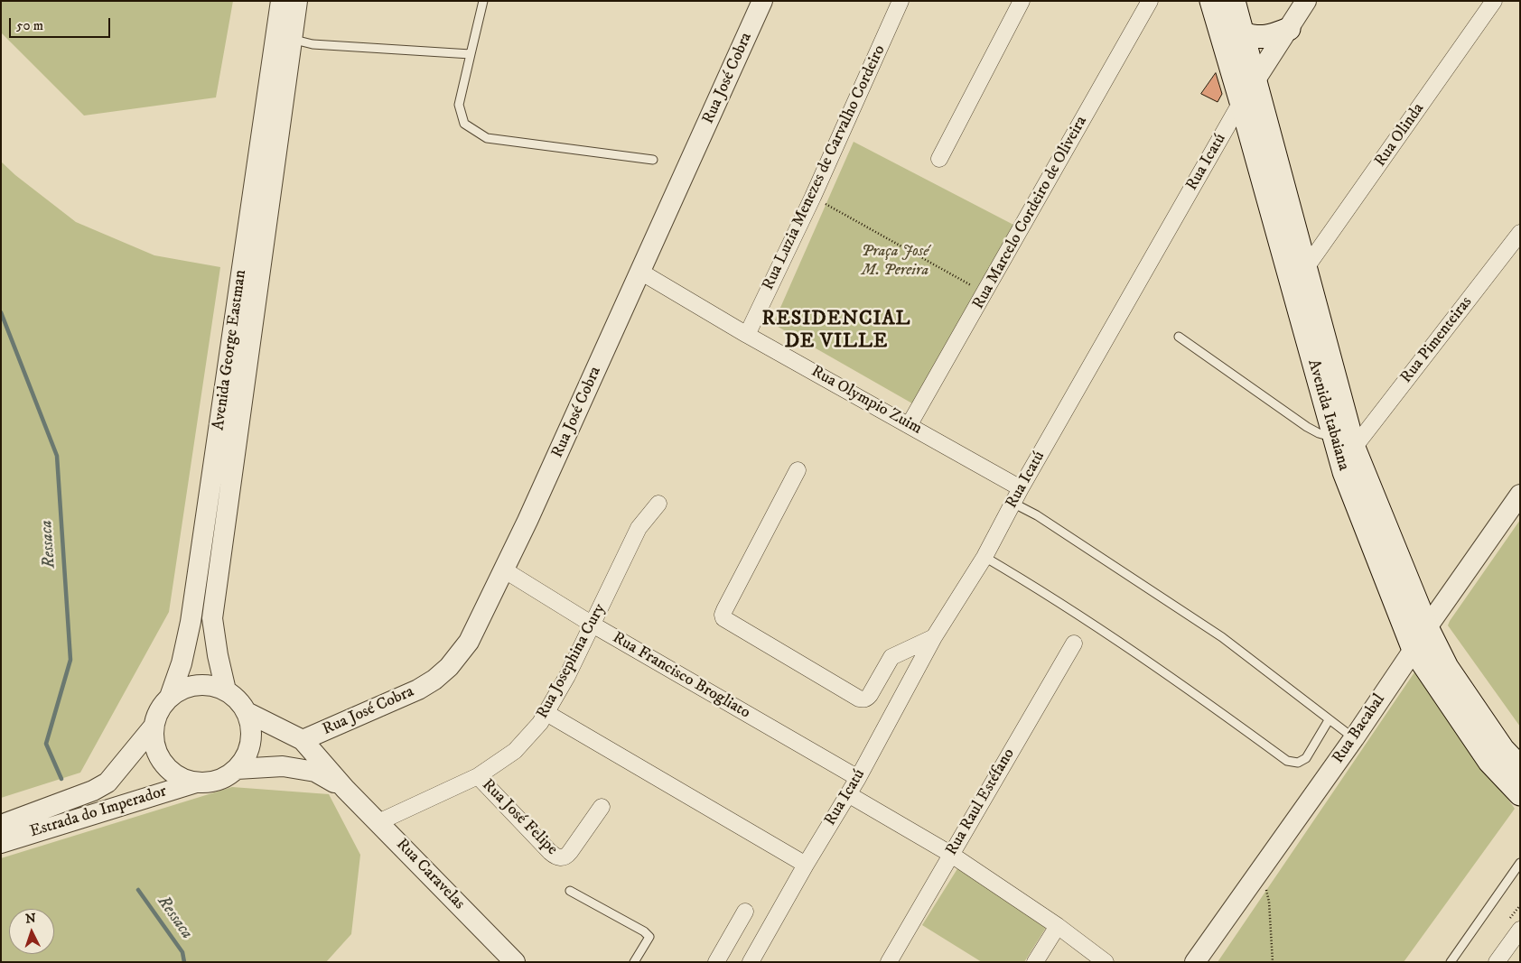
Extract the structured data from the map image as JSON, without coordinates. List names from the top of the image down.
{
  "streets": {
    "main road": ["Avenida Itabaiana"],
    "street": [
      "Rua José Cobra",
      "Rua Olinda",
      "Rua Icatú",
      "Rua Luzia Menezes de Carvalho Cordeiro",
      "Rua Marcelo Cordeiro de Oliveira",
      "Rua Pimenteiras",
      "Avenida George Eastman",
      "Rua Olympio Zuim",
      "Rua Josephina Cury",
      "Rua Francisco Brogliato",
      "Rua Bacabal",
      "Rua Raul Estéfano",
      "Estrada do Imperador",
      "Rua José Felipe",
      "Rua Caravelas"
    ]
  },
  "crossings": [
    ["Rua José Cobra", "Rua Olympio Zuim"],
    ["Rua José Cobra", "Rua Francisco Brogliato"],
    ["Rua Olinda", "Avenida Itabaiana"],
    ["Rua Icatú", "Rua Olympio Zuim"],
    ["Rua Icatú", "Avenida Itabaiana"],
    ["Rua Icatú", "Rua Francisco Brogliato"],
    ["Rua Luzia Menezes de Carvalho Cordeiro", "Rua Olympio Zuim"],
    ["Rua Marcelo Cordeiro de Oliveira", "Rua Olympio Zuim"],
    ["Rua Pimenteiras", "Avenida Itabaiana"],
    ["Avenida George Eastman", "Estrada do Imperador"],
    ["Avenida Itabaiana", "Rua Bacabal"],
    ["Rua Josephina Cury", "Rua Francisco Brogliato"],
    ["Rua Josephina Cury", "Rua José Felipe"],
    ["Rua Josephina Cury", "Rua Caravelas"]
  ],
  "districts": ["RESIDENCIAL DE VILLE"],
  "water": ["Ressaca"],
  "parks": ["Praça José M. Pereira"],
  "scale_bar": "50 m",
  "north": "top"
}
